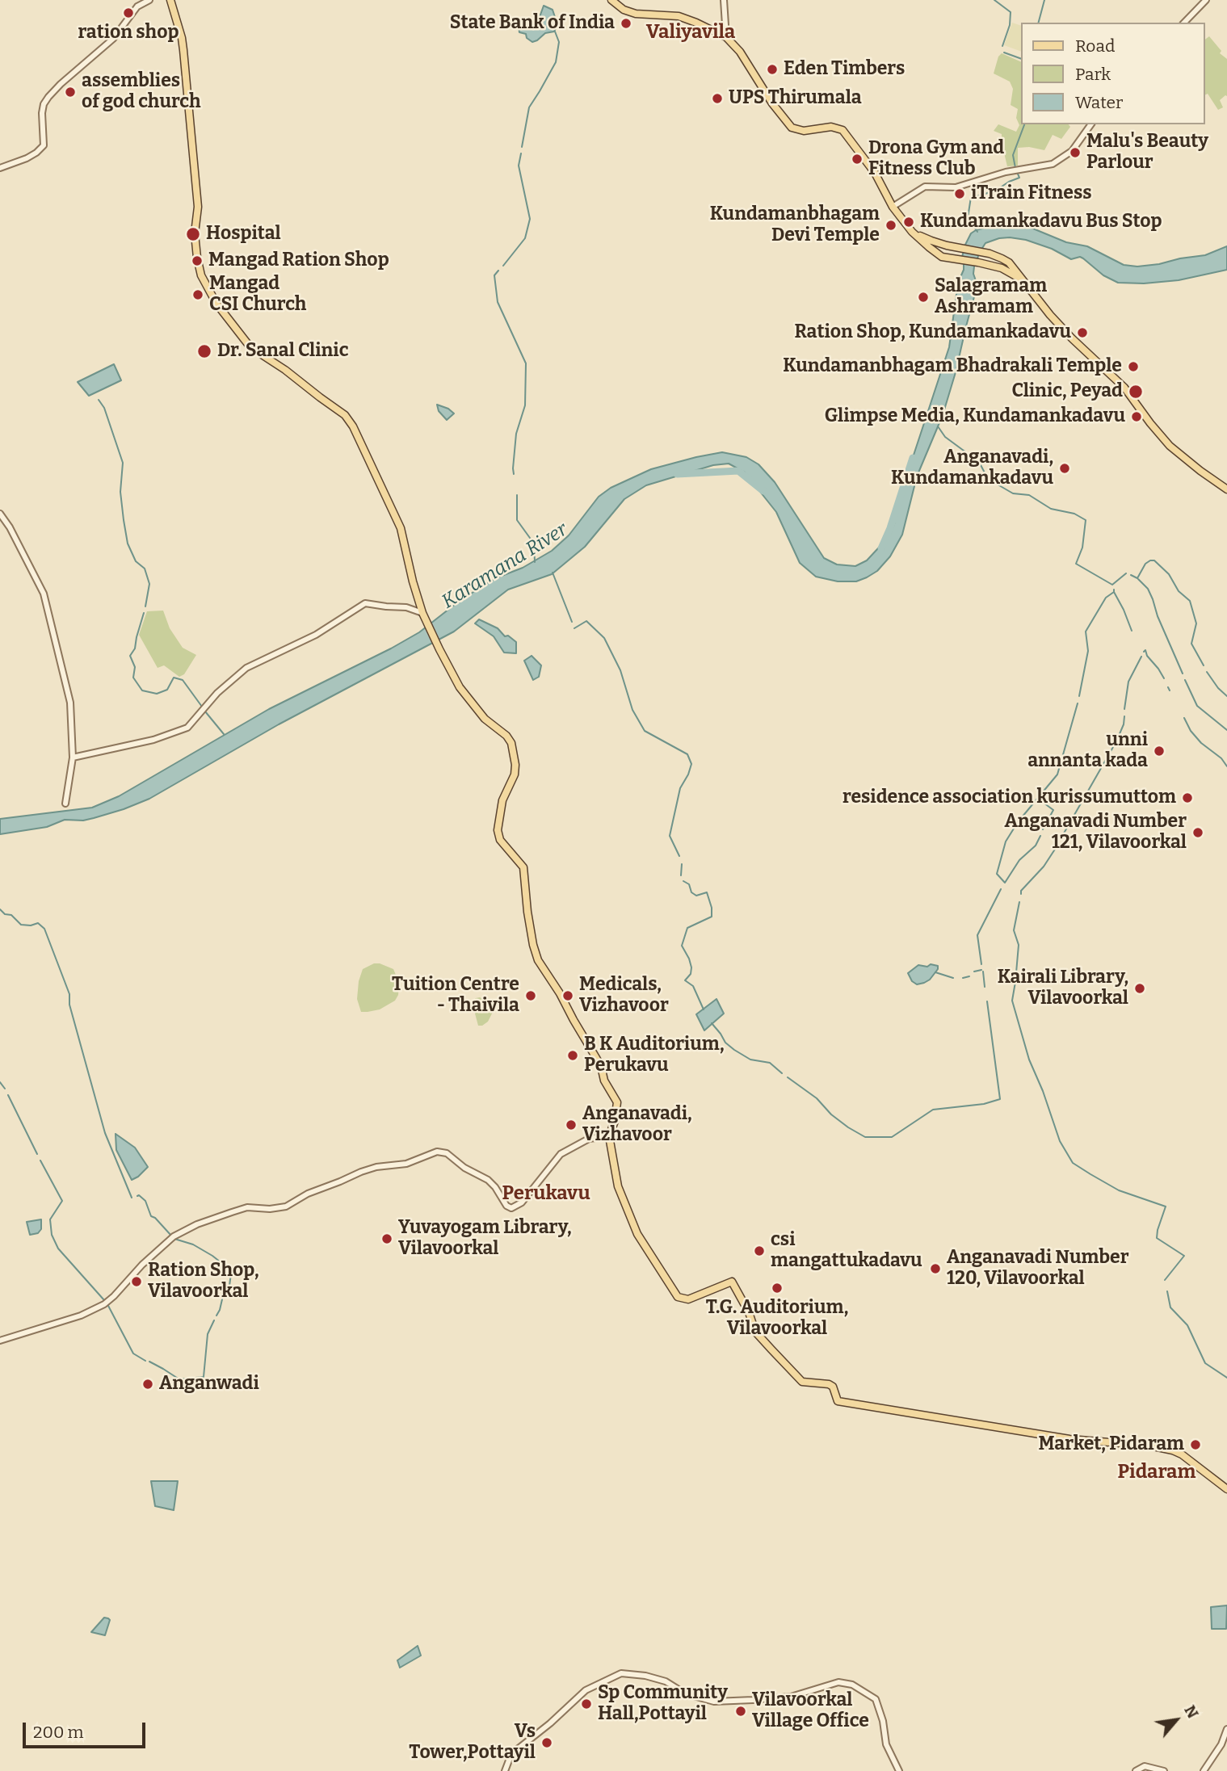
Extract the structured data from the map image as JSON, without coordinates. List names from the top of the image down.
{
  "districts": ["Valiyavila", "Perukavu", "Pidaram"],
  "water": ["Karamana River"],
  "places": [
    "ration shop",
    "State Bank of India",
    "Eden Timbers",
    "assemblies of god church",
    "UPS Thirumala",
    "Malu's Beauty Parlour",
    "Drona Gym and Fitness Club",
    "iTrain Fitness",
    "Kundamankadavu Bus Stop",
    "Kundamanbhagam Devi Temple",
    "Hospital",
    "Mangad Ration Shop",
    "Mangad CSI Church",
    "Salagramam Ashramam",
    "Ration Shop, Kundamankadavu",
    "Dr. Sanal Clinic",
    "Kundamanbhagam Bhadrakali Temple",
    "Clinic, Peyad",
    "Glimpse Media, Kundamankadavu",
    "Anganavadi, Kundamankadavu",
    "unni annanta kada",
    "residence association kurissumuttom",
    "Anganavadi Number 121, Vilavoorkal",
    "Kairali Library, Vilavoorkal",
    "Tuition Centre - Thaivila",
    "Medicals, Vizhavoor",
    "B K Auditorium, Perukavu",
    "Anganavadi, Vizhavoor",
    "Yuvayogam Library, Vilavoorkal",
    "csi mangattukadavu",
    "Anganavadi Number 120, Vilavoorkal",
    "Ration Shop, Vilavoorkal",
    "T.G. Auditorium, Vilavoorkal",
    "Anganwadi",
    "Market, Pidaram",
    "Sp Community Hall,Pottayil",
    "Vilavoorkal Village Office",
    "Vs Tower,Pottayil"
  ],
  "legend": ["Road", "Park", "Water"],
  "scale_bar": "200 m",
  "north": "top right"
}
